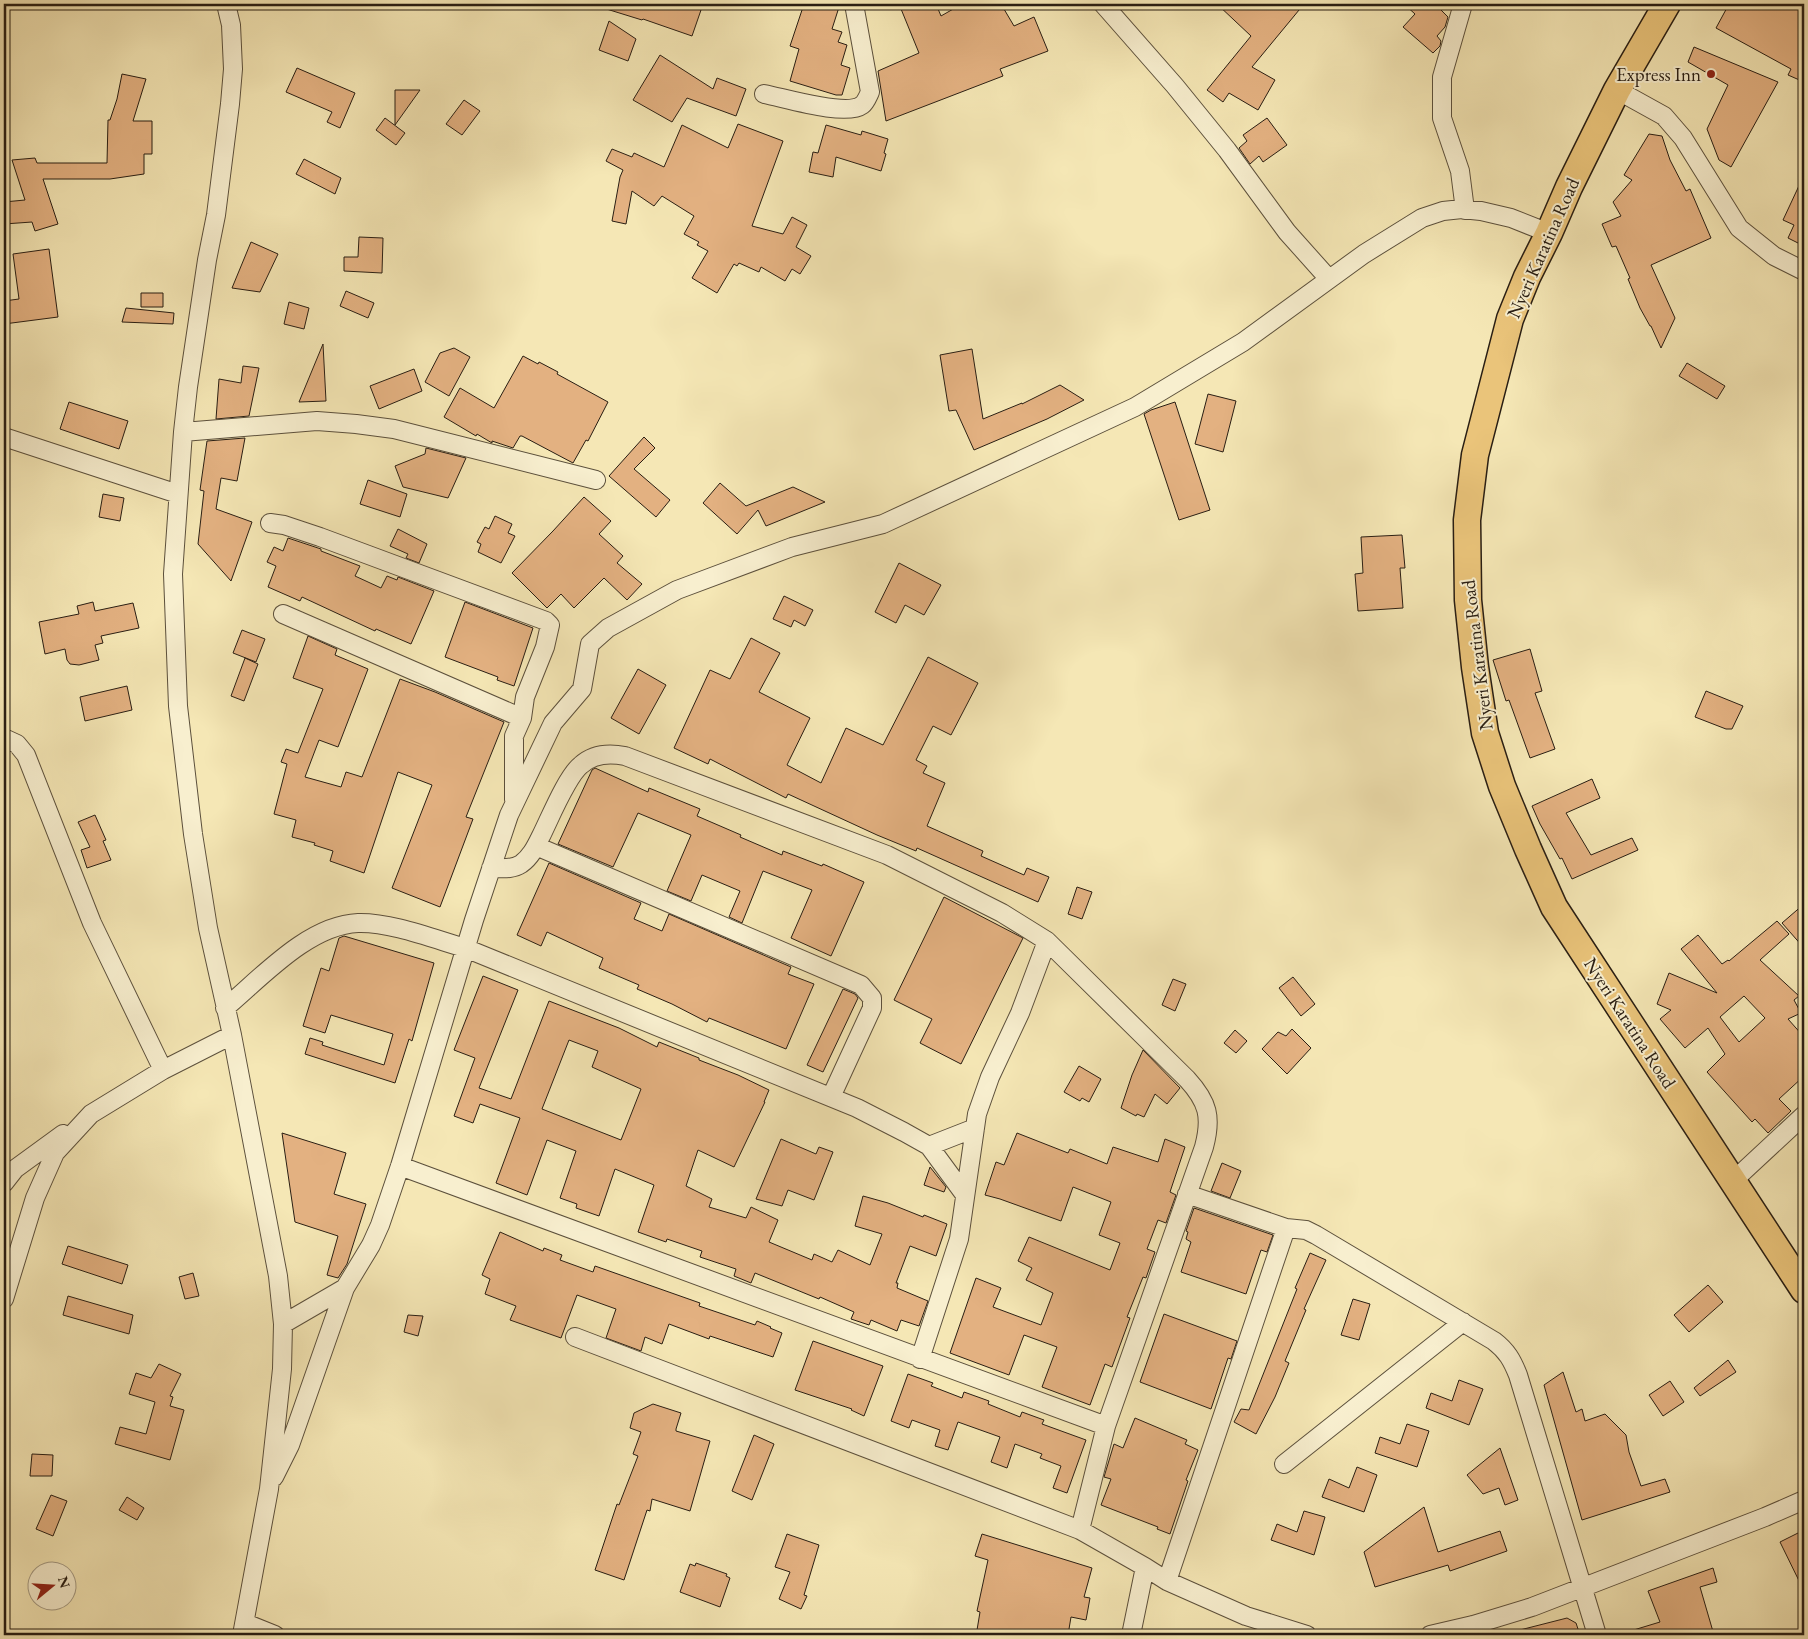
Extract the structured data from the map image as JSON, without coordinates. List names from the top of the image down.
{
  "streets": {
    "highway": ["Nyeri Karatina Road"]
  },
  "places": ["Express Inn"],
  "north": "right"
}
